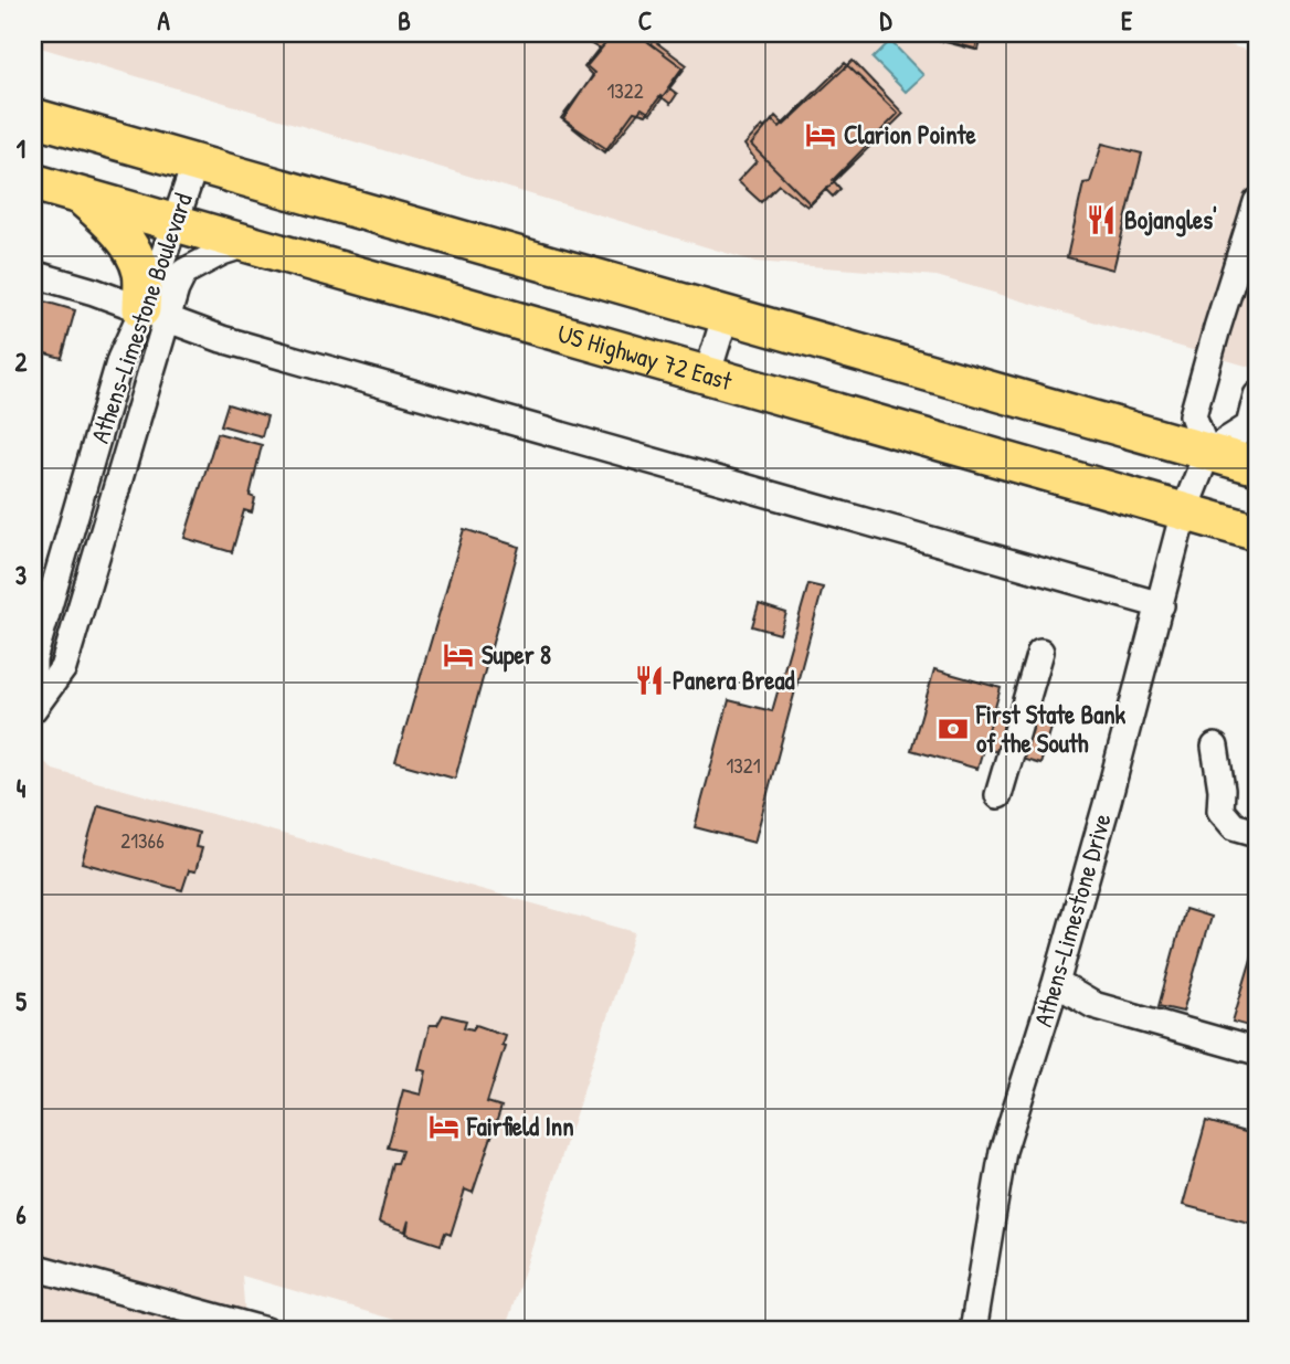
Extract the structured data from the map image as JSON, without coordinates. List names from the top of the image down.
{
  "streets": {
    "highway": ["US Highway 72 East"],
    "street": ["Athens-Limestone Boulevard", "Athens-Limestone Drive"]
  },
  "crossings": [
    ["Athens-Limestone Boulevard", "US Highway 72 East"],
    ["US Highway 72 East", "Athens-Limestone Drive"]
  ],
  "places": {
    "hotel": ["Clarion Pointe", "Super 8", "Fairfield Inn"],
    "restaurant": ["Bojangles'", "Panera Bread"],
    "bank": ["First State Bank of the South"]
  },
  "house_numbers": ["1322", "1321", "21366"],
  "grid": {
    "columns": [
      "A",
      "B",
      "C",
      "D",
      "E"
    ],
    "rows": [
      "1",
      "2",
      "3",
      "4",
      "5",
      "6"
    ]
  }
}
